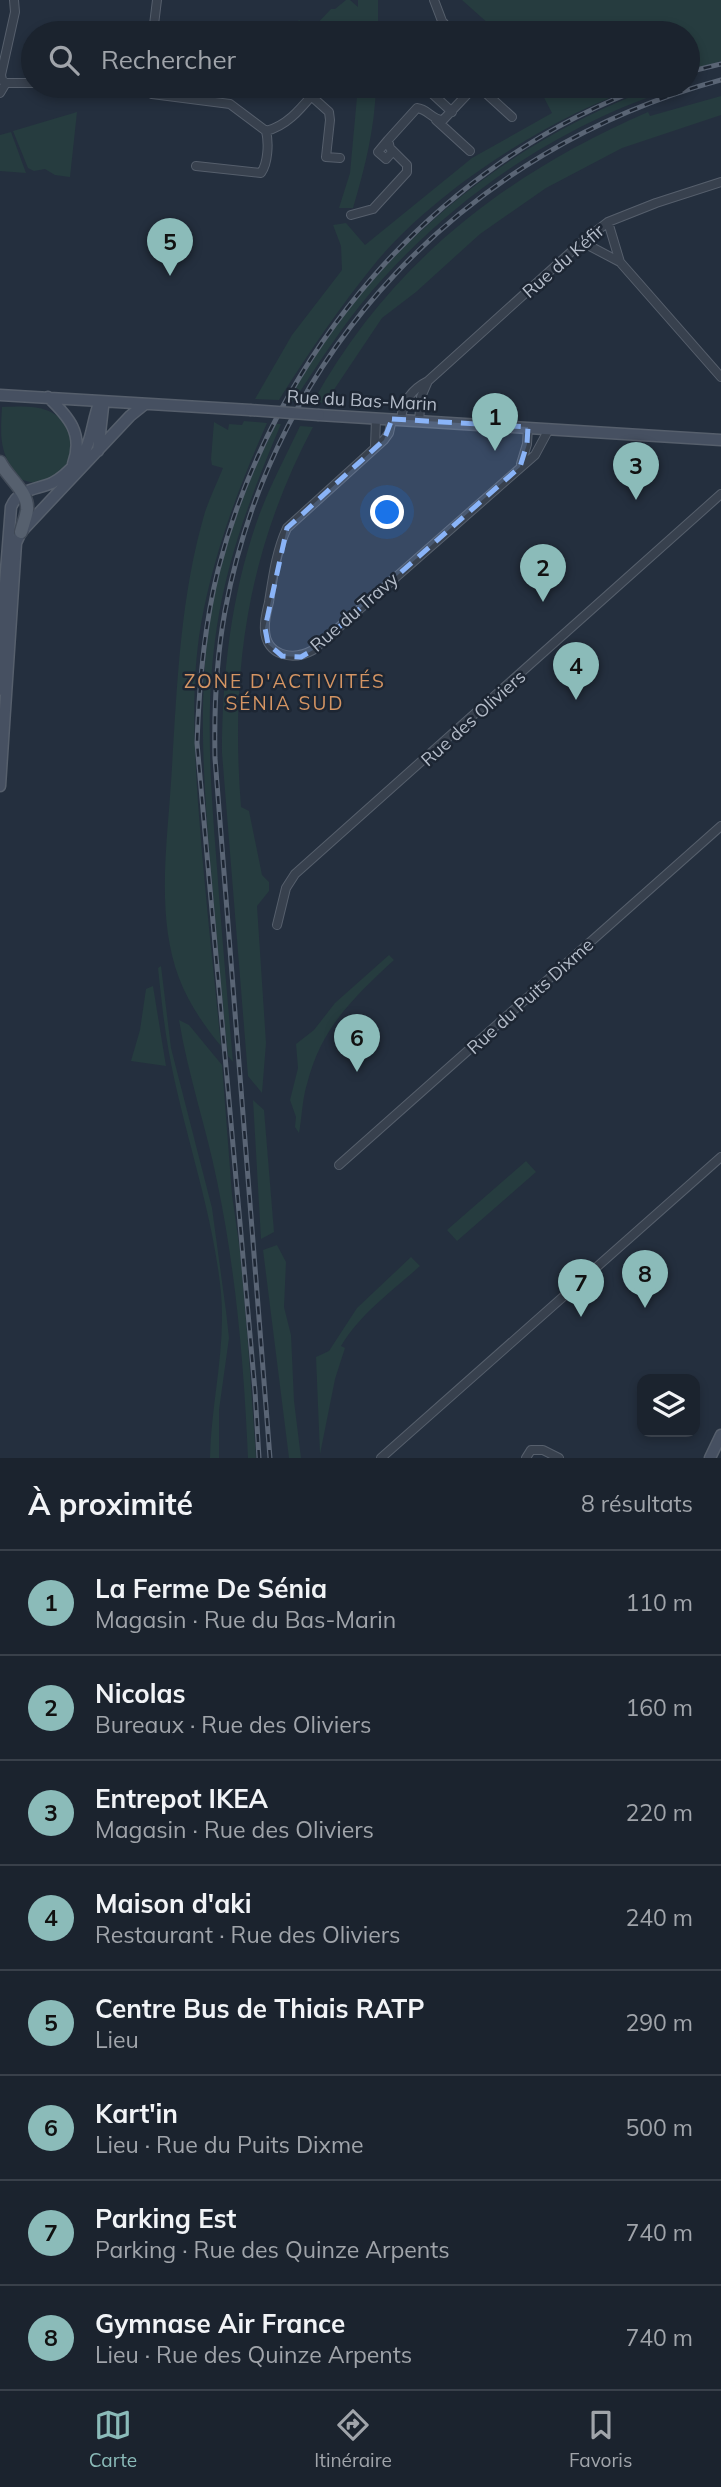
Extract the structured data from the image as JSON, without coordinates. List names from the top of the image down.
{
  "streets": {
    "main road": ["Rue du Bas-Marin"],
    "street": [
      "Rue du Kéfir",
      "Rue du Travy",
      "Rue des Oliviers",
      "Rue du Puits Dixme"
    ]
  },
  "crossings": [
    ["Rue du Kéfir", "Rue du Bas-Marin"],
    ["Rue du Kéfir", "Rue du Travy"],
    ["Rue du Bas-Marin", "Rue du Travy"]
  ],
  "districts": ["ZONE D'ACTIVITÉS SÉNIA SUD"],
  "page": {
    "search": "Rechercher",
    "pins": [
      "5",
      "1",
      "3",
      "2",
      "4",
      "6",
      "8",
      "7"
    ],
    "heading": ["À proximité", "8 résultats"],
    "list": [
      {
        "mark": "1",
        "name": "La Ferme De Sénia",
        "note": "Magasin · Rue du Bas-Marin",
        "value": "110 m"
      },
      {
        "mark": "2",
        "name": "Nicolas",
        "note": "Bureaux · Rue des Oliviers",
        "value": "160 m"
      },
      {
        "mark": "3",
        "name": "Entrepot IKEA",
        "note": "Magasin · Rue des Oliviers",
        "value": "220 m"
      },
      {
        "mark": "4",
        "name": "Maison d'aki",
        "note": "Restaurant · Rue des Oliviers",
        "value": "240 m"
      },
      {
        "mark": "5",
        "name": "Centre Bus de Thiais RATP",
        "note": "Lieu",
        "value": "290 m"
      },
      {
        "mark": "6",
        "name": "Kart'in",
        "note": "Lieu · Rue du Puits Dixme",
        "value": "500 m"
      },
      {
        "mark": "7",
        "name": "Parking Est",
        "note": "Parking · Rue des Quinze Arpents",
        "value": "740 m"
      },
      {
        "mark": "8",
        "name": "Gymnase Air France",
        "note": "Lieu · Rue des Quinze Arpents",
        "value": "740 m"
      }
    ],
    "nav": ["Carte", "Itinéraire", "Favoris"]
  }
}
